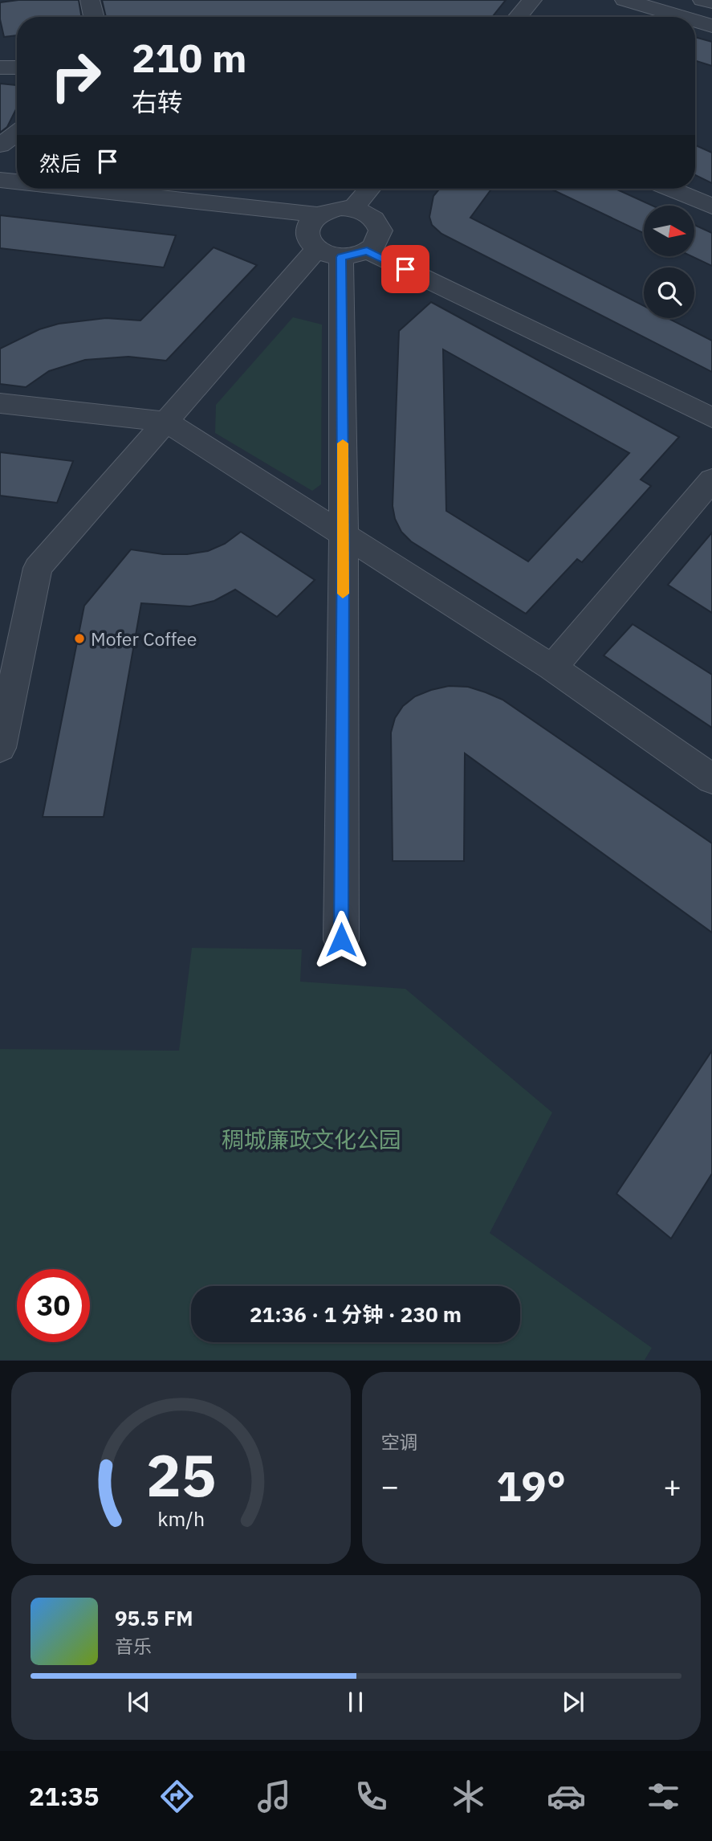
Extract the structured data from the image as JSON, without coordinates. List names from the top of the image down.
{
  "parks": ["稠城廉政文化公园"],
  "places": ["Mofer Coffee"],
  "north": "right",
  "page": {
    "turn": ["210 m", "右转"],
    "then": "然后",
    "limit": "30",
    "trip": "21:36 · 1 分钟 · 230 m",
    "tile": "空调",
    "heat": ["−", "19°", "+"],
    "song": ["95.5 FM", "音乐"],
    "tabs": "21:35",
    "gauge": ["25", "km/h"]
  }
}
